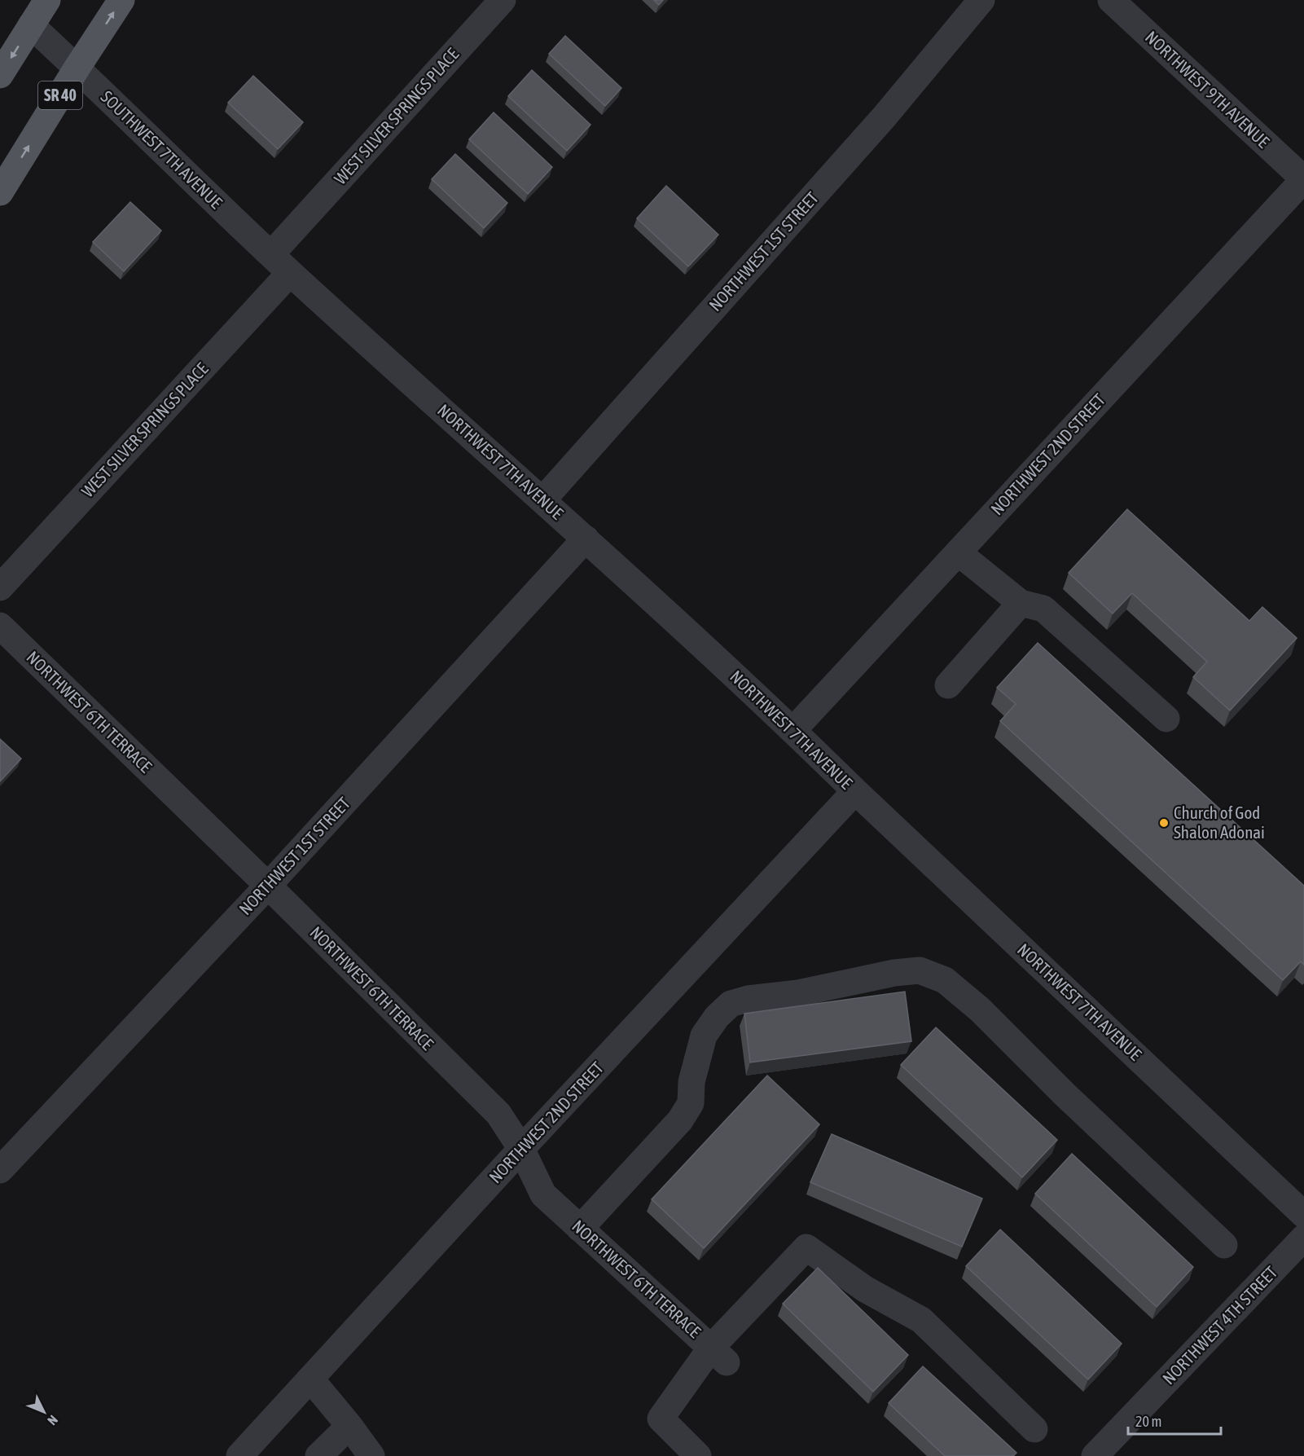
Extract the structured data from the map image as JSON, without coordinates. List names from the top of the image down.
{
  "streets": {
    "main road": ["SR 40"],
    "street": [
      "NORTHWEST 9TH AVENUE",
      "WEST SILVER SPRINGS PLACE",
      "SOUTHWEST 7TH AVENUE",
      "NORTHWEST 1ST STREET",
      "NORTHWEST 2ND STREET",
      "NORTHWEST 7TH AVENUE",
      "NORTHWEST 6TH TERRACE",
      "NORTHWEST 4TH STREET"
    ]
  },
  "crossings": [
    ["NORTHWEST 9TH AVENUE", "NORTHWEST 2ND STREET"],
    ["SR 40", "SOUTHWEST 7TH AVENUE"],
    ["WEST SILVER SPRINGS PLACE", "SOUTHWEST 7TH AVENUE"],
    ["WEST SILVER SPRINGS PLACE", "NORTHWEST 7TH AVENUE"],
    ["SOUTHWEST 7TH AVENUE", "NORTHWEST 7TH AVENUE"],
    ["NORTHWEST 1ST STREET", "NORTHWEST 7TH AVENUE"],
    ["NORTHWEST 1ST STREET", "NORTHWEST 6TH TERRACE"],
    ["NORTHWEST 2ND STREET", "NORTHWEST 7TH AVENUE"],
    ["NORTHWEST 2ND STREET", "NORTHWEST 6TH TERRACE"]
  ],
  "places": ["Church of God Shalon Adonai"],
  "scale_bar": "20 m",
  "north": "bottom right"
}
